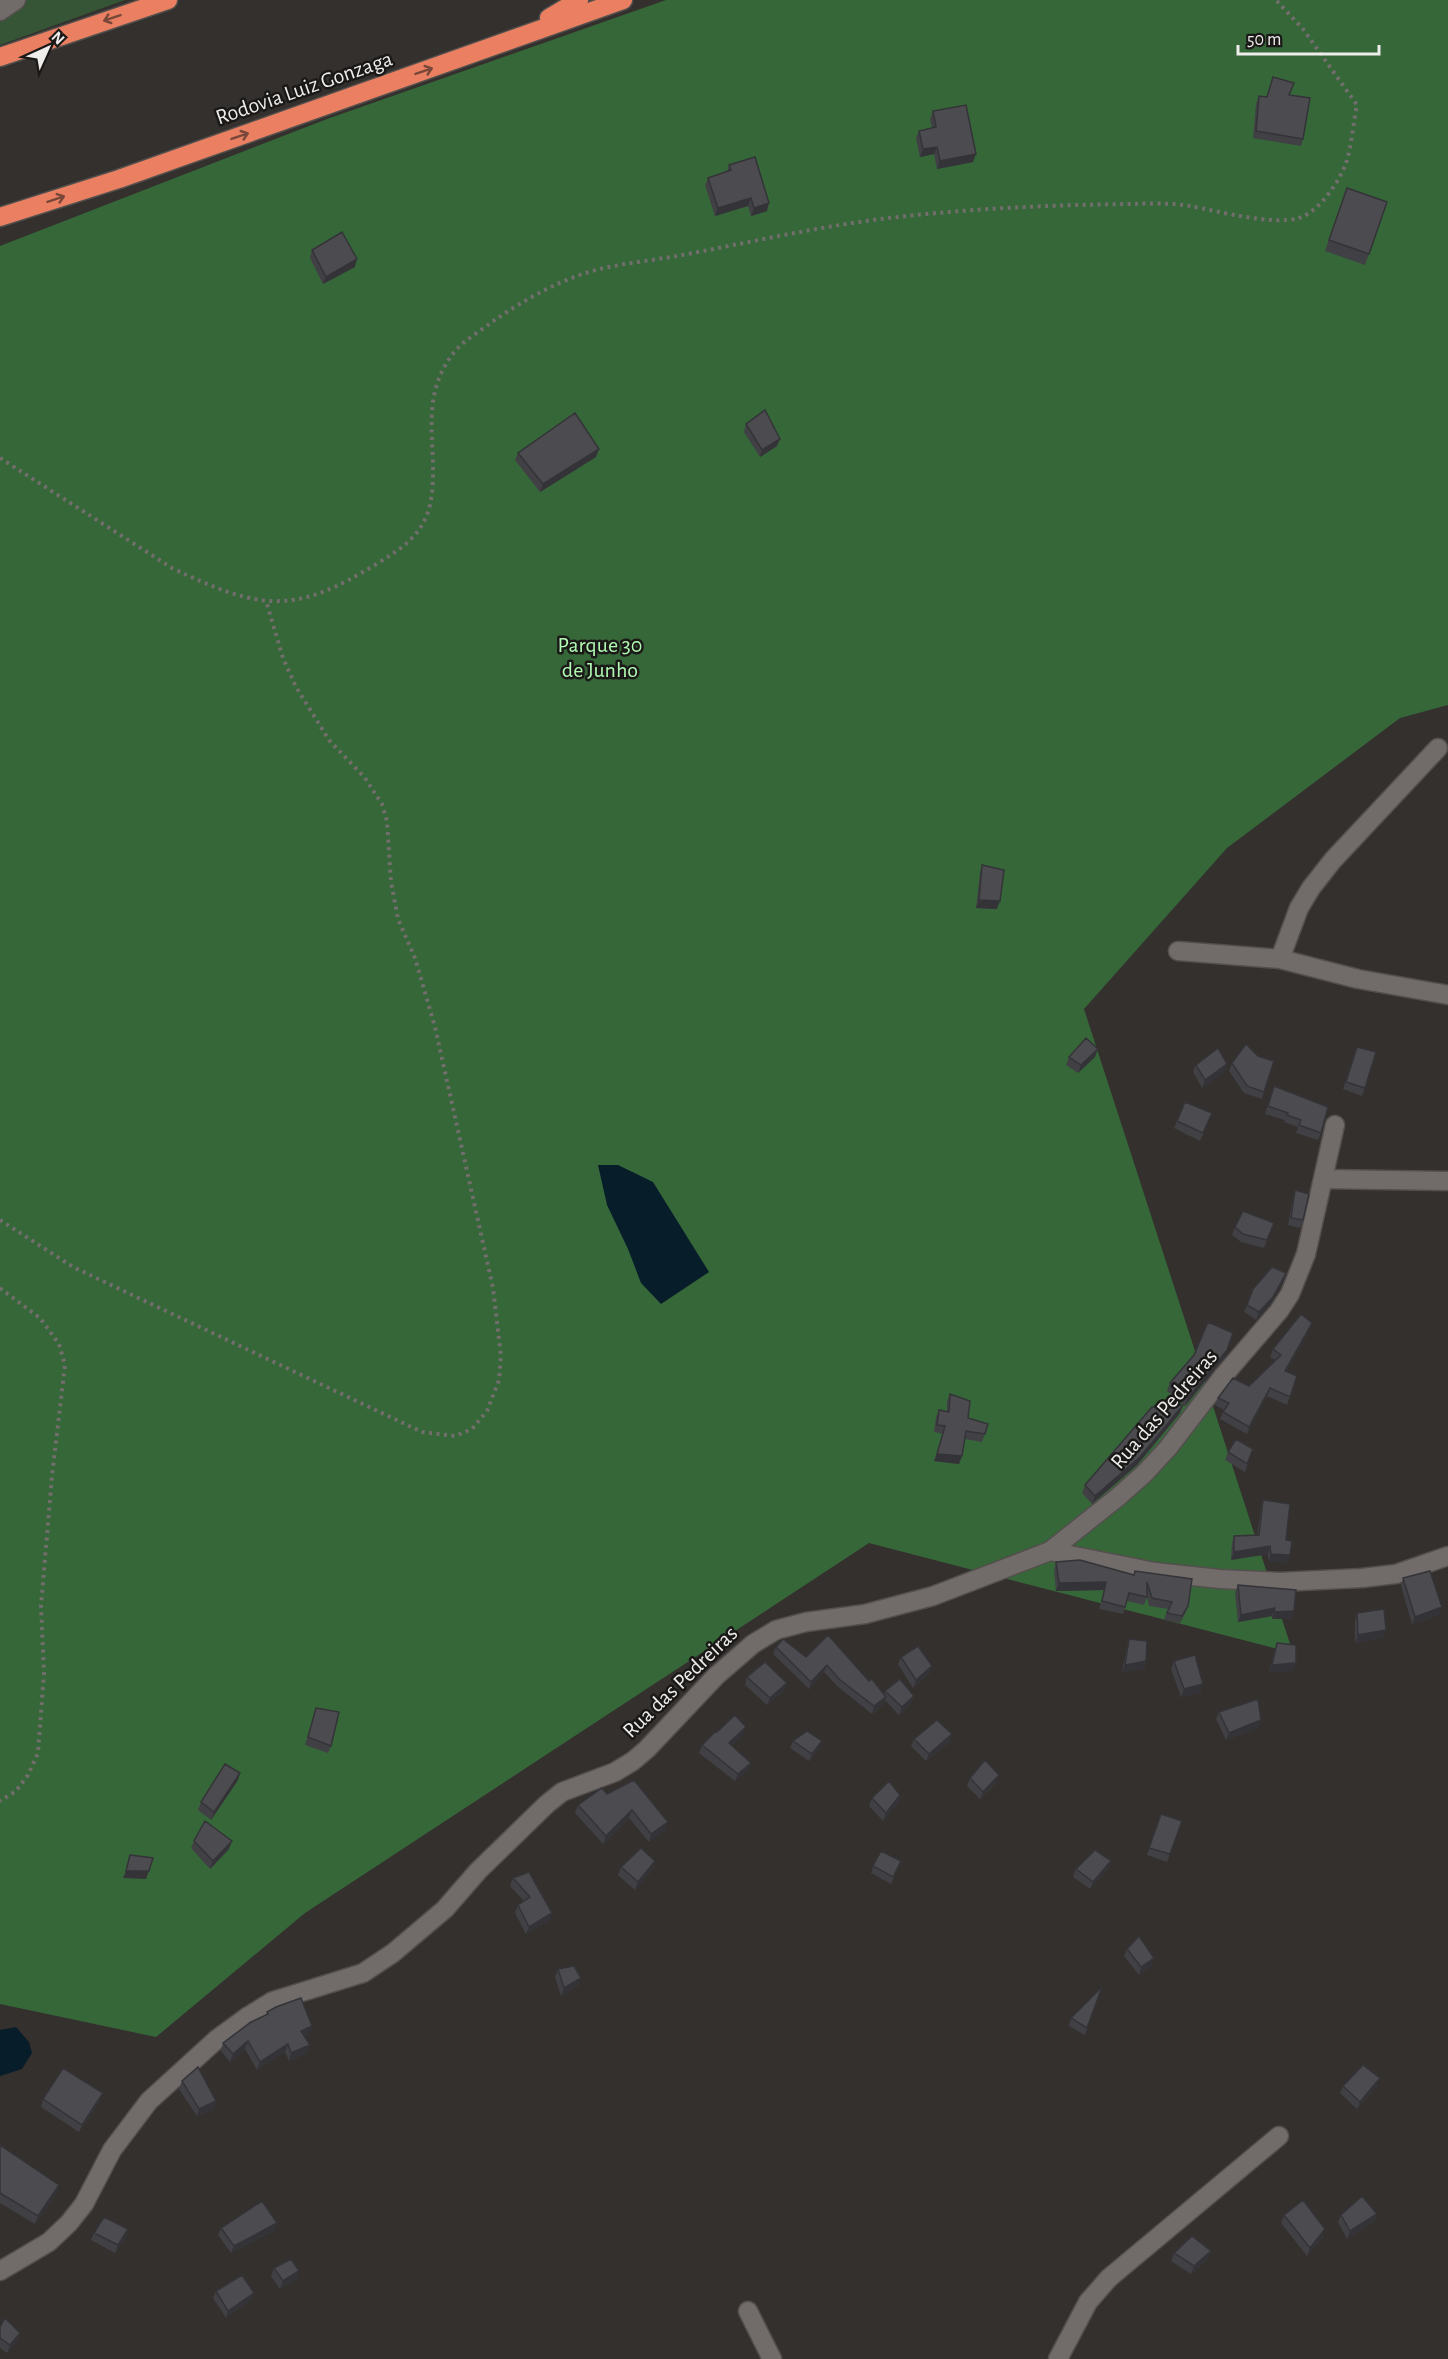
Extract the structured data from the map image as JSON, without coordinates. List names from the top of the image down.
{
  "streets": {
    "highway": ["Rodovia Luiz Gonzaga"],
    "street": ["Rua das Pedreiras"]
  },
  "parks": ["Parque 30 de Junho"],
  "scale_bar": "50 m",
  "north": "top right"
}
